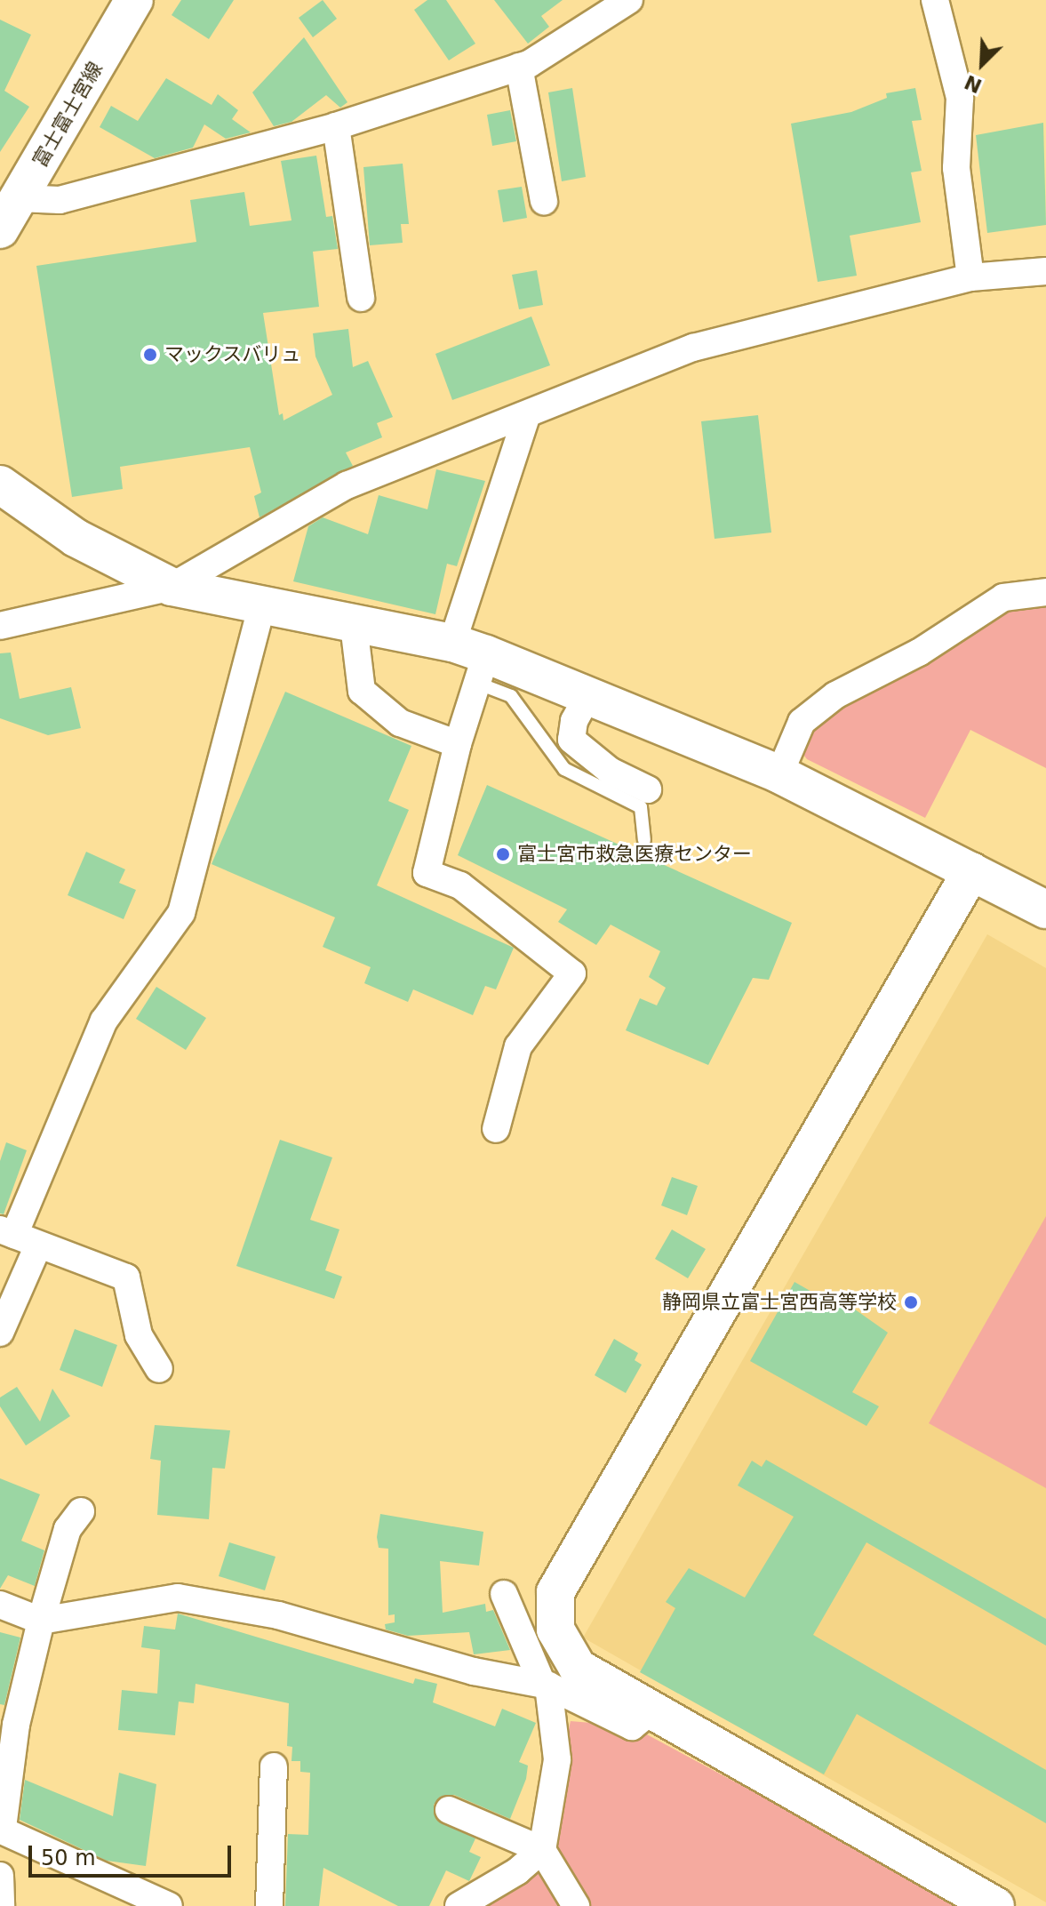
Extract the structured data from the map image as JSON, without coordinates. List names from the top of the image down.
{
  "streets": {
    "street": ["富士富士宮線"]
  },
  "places": ["マックスバリュ", "富士宮市救急医療センター", "静岡県立富士宮西高等学校"],
  "scale_bar": "50 m",
  "north": "bottom left"
}
